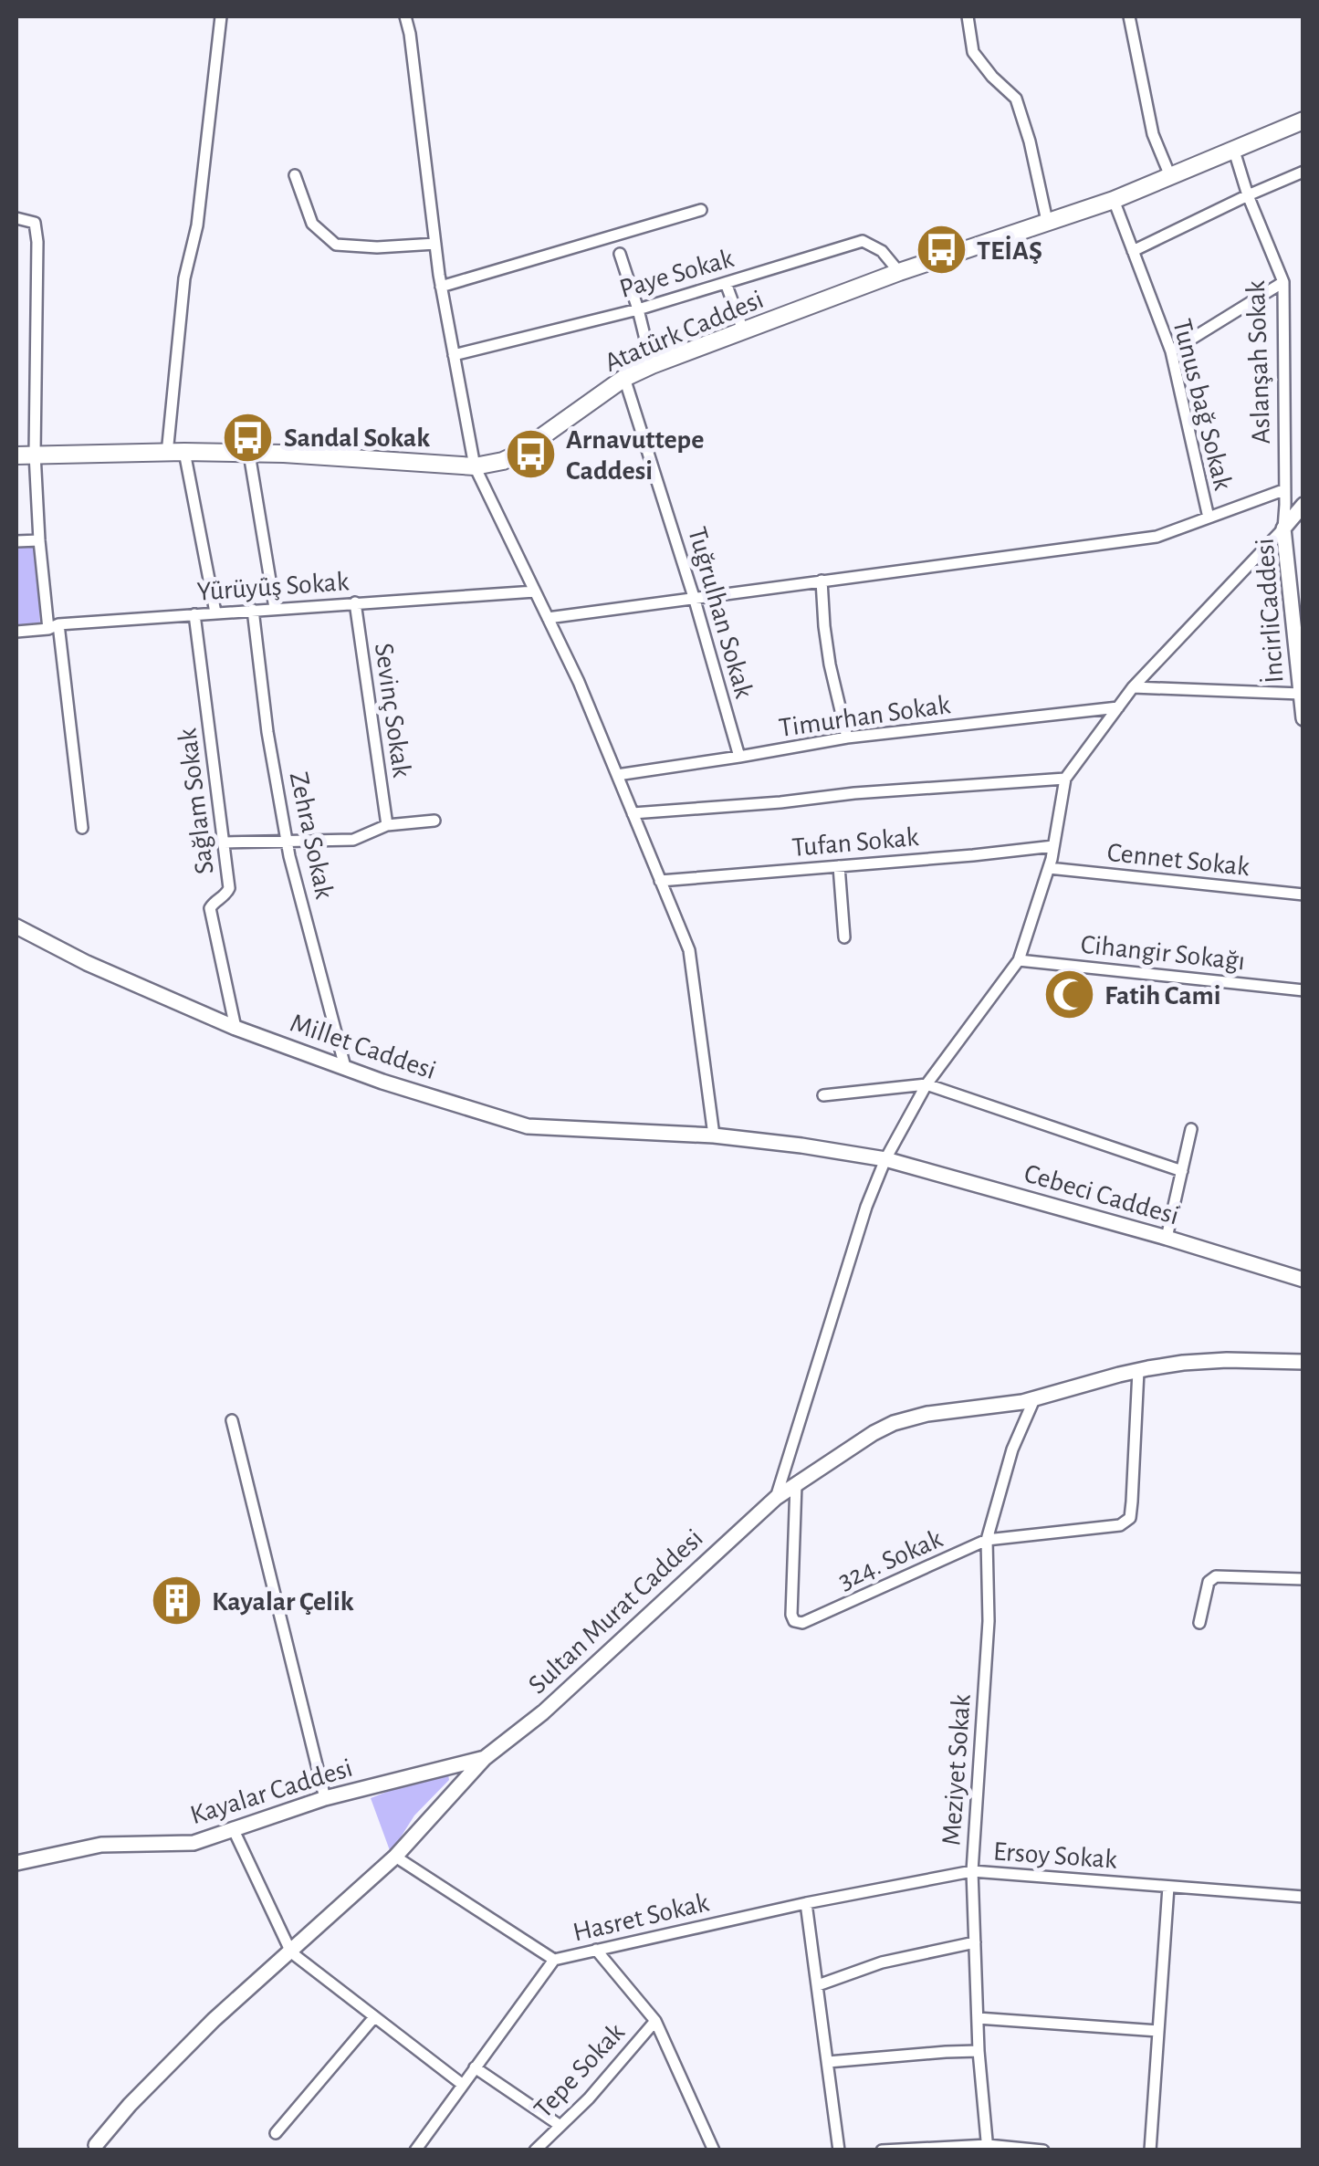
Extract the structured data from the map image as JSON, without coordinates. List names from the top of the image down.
{
  "streets": {
    "main road": ["Atatürk Caddesi"],
    "street": [
      "Paye Sokak",
      "Aslanşah Sokak",
      "Tunus bağ Sokak",
      "Yürüyüş Sokak",
      "İncirliCaddesi",
      "Tuğrulhan Sokak",
      "Sevinç Sokak",
      "Timurhan Sokak",
      "Sağlam Sokak",
      "Zehra Sokak",
      "Tufan Sokak",
      "Cennet Sokak",
      "Cihangir Sokağı",
      "Millet Caddesi",
      "Cebeci Caddesi",
      "324. Sokak",
      "Sultan Murat Caddesi",
      "Meziyet Sokak",
      "Kayalar Caddesi",
      "Ersoy Sokak",
      "Hasret Sokak",
      "Tepe Sokak"
    ]
  },
  "crossings": [
    ["Paye Sokak", "Atatürk Caddesi"],
    ["Atatürk Caddesi", "Aslanşah Sokak"],
    ["Atatürk Caddesi", "Tunus bağ Sokak"],
    ["Atatürk Caddesi", "Tuğrulhan Sokak"],
    ["Aslanşah Sokak", "İncirliCaddesi"],
    ["Yürüyüş Sokak", "Sevinç Sokak"],
    ["Yürüyüş Sokak", "Sağlam Sokak"],
    ["Yürüyüş Sokak", "Zehra Sokak"],
    ["Tuğrulhan Sokak", "Timurhan Sokak"],
    ["Sağlam Sokak", "Millet Caddesi"],
    ["Zehra Sokak", "Millet Caddesi"],
    ["Millet Caddesi", "Cebeci Caddesi"],
    ["324. Sokak", "Sultan Murat Caddesi"],
    ["324. Sokak", "Meziyet Sokak"],
    ["Sultan Murat Caddesi", "Meziyet Sokak"],
    ["Sultan Murat Caddesi", "Kayalar Caddesi"],
    ["Meziyet Sokak", "Ersoy Sokak"],
    ["Ersoy Sokak", "Hasret Sokak"]
  ],
  "places": {
    "bus stop": ["TEİAŞ", "Sandal Sokak", "Arnavuttepe Caddesi"],
    "mosque": ["Fatih Cami"],
    "building": ["Kayalar Çelik"]
  }
}
